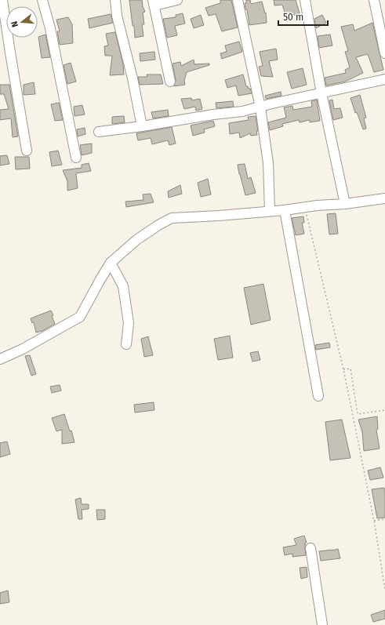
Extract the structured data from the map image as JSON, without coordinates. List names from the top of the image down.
{
  "scale_bar": "50 m",
  "north": "left"
}
